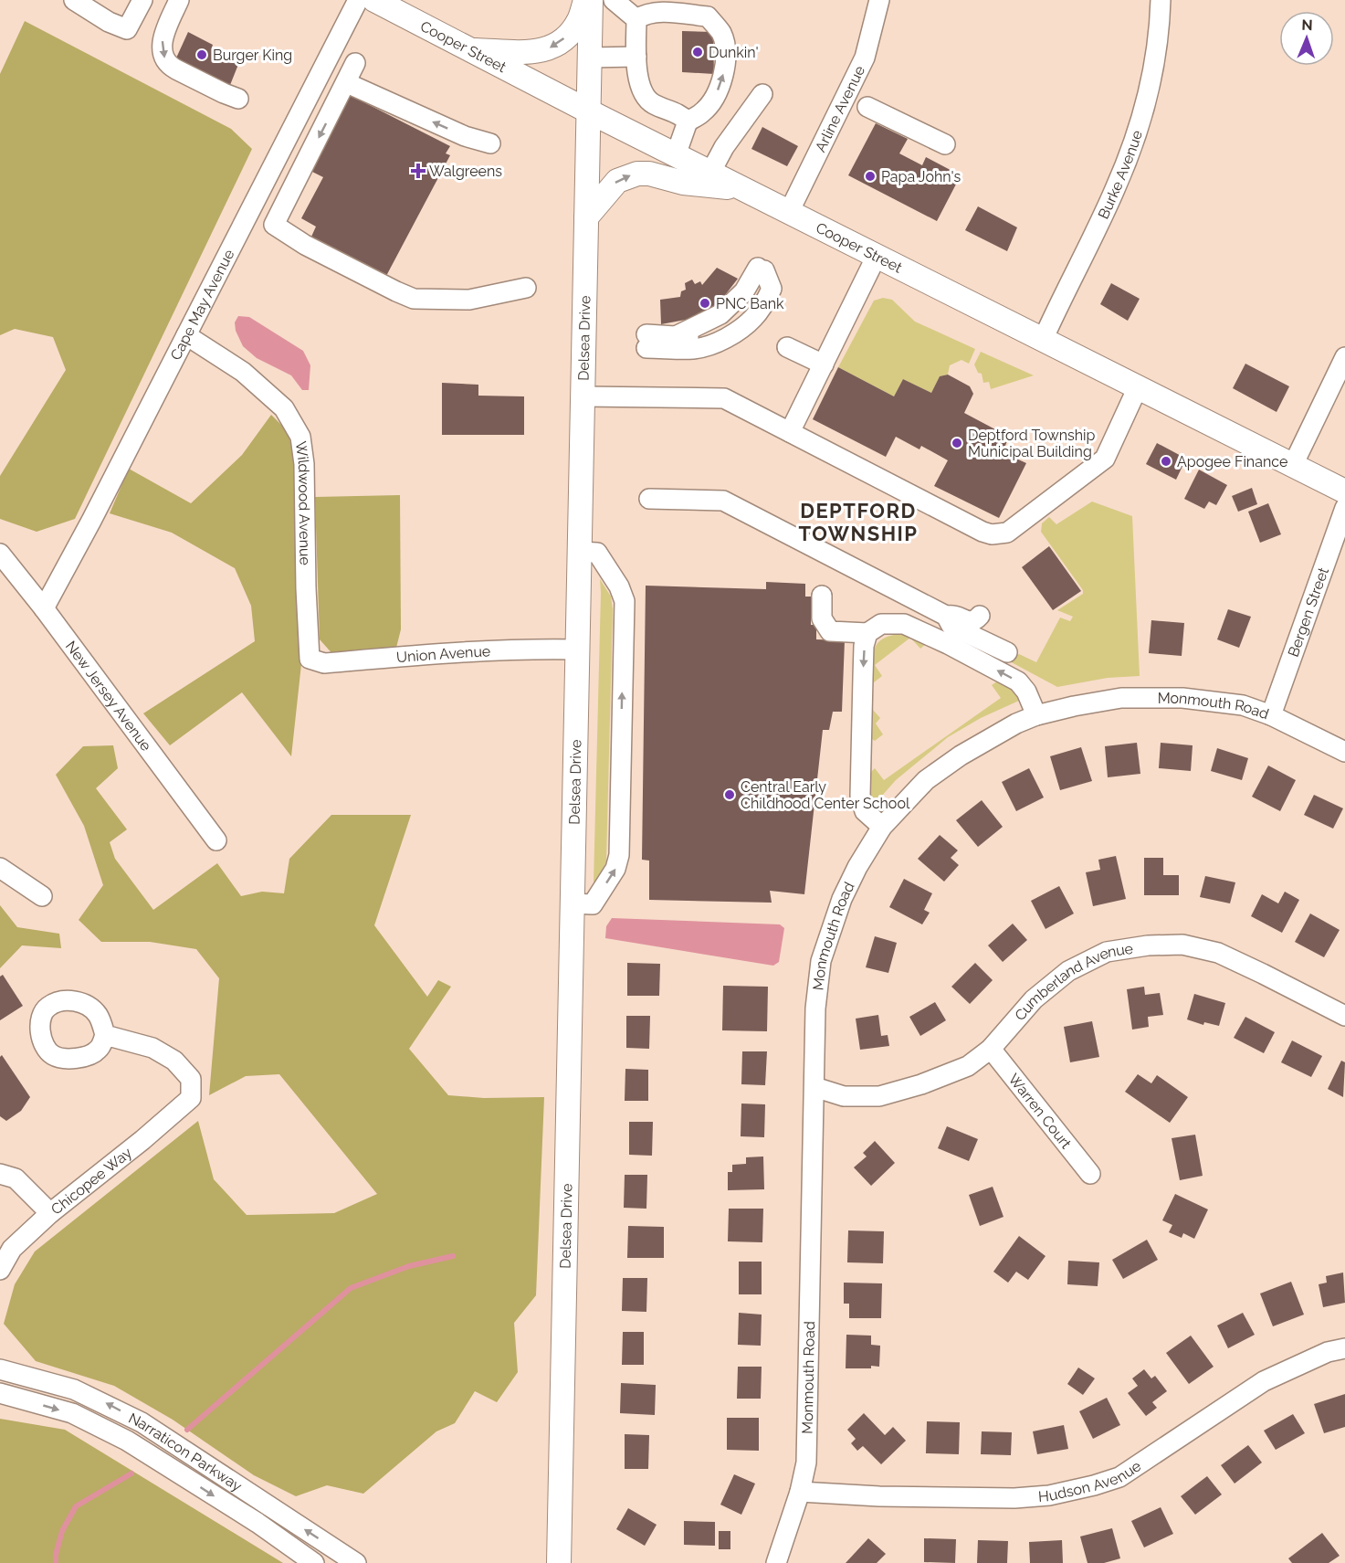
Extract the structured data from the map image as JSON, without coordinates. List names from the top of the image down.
{
  "streets": {
    "main road": ["Cooper Street", "Delsea Drive"],
    "street": [
      "Arline Avenue",
      "Burke Avenue",
      "Cape May Avenue",
      "Wildwood Avenue",
      "Bergen Street",
      "Union Avenue",
      "New Jersey Avenue",
      "Monmouth Road",
      "Cumberland Avenue",
      "Warren Court",
      "Chicopee Way",
      "Narraticon Parkway",
      "Hudson Avenue"
    ]
  },
  "crossings": [
    ["Cooper Street", "Arline Avenue"],
    ["Cooper Street", "Burke Avenue"],
    ["Cooper Street", "Delsea Drive"],
    ["Cape May Avenue", "Wildwood Avenue"],
    ["Cape May Avenue", "New Jersey Avenue"],
    ["Delsea Drive", "Union Avenue"],
    ["Wildwood Avenue", "Union Avenue"],
    ["Bergen Street", "Monmouth Road"],
    ["Monmouth Road", "Cumberland Avenue"],
    ["Monmouth Road", "Hudson Avenue"],
    ["Cumberland Avenue", "Warren Court"]
  ],
  "districts": ["DEPTFORD TOWNSHIP"],
  "places": {
    "other": [
      "Dunkin'",
      "Burger King",
      "Papa John's",
      "PNC Bank",
      "Deptford Township Municipal Building",
      "Apogee Finance",
      "Central Early Childhood Center School"
    ],
    "health": ["Walgreens"]
  },
  "north": "top"
}
